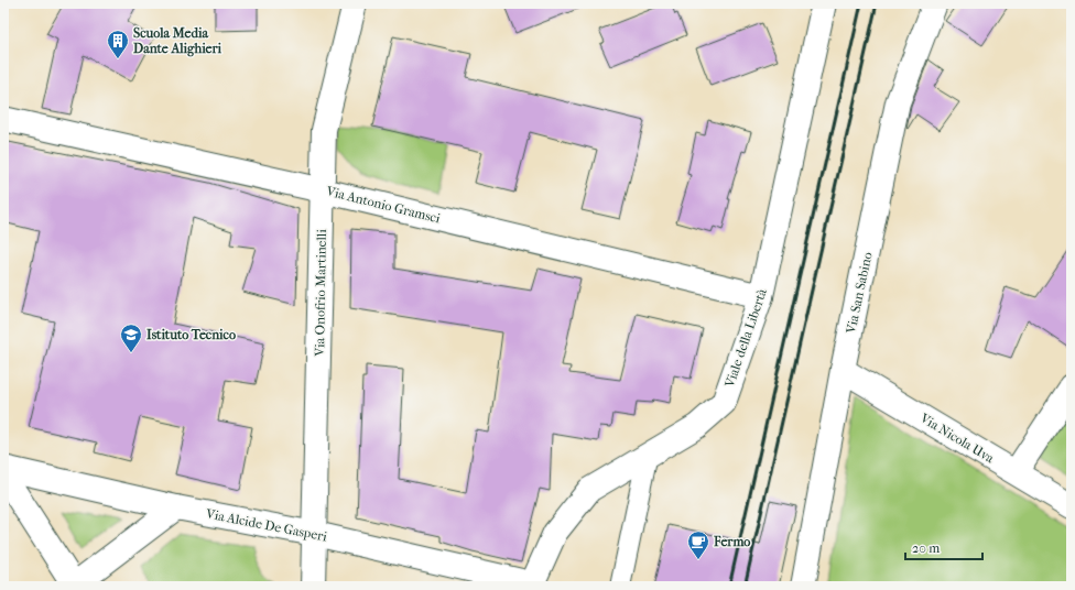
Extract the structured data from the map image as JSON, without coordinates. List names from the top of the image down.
{
  "streets": {
    "street": [
      "Via Antonio Gramsci",
      "Via Onofrio Martinelli",
      "Via San Sabino",
      "Viale della Libertà",
      "Via Nicola Uva",
      "Via Alcide De Gasperi"
    ]
  },
  "crossings": [
    ["Via Antonio Gramsci", "Via Onofrio Martinelli"],
    ["Via Antonio Gramsci", "Viale della Libertà"],
    ["Via Onofrio Martinelli", "Via Alcide De Gasperi"],
    ["Via San Sabino", "Via Nicola Uva"],
    ["Viale della Libertà", "Via Alcide De Gasperi"]
  ],
  "places": {
    "building": ["Scuola Media Dante Alighieri"],
    "school or university": ["Istituto Tecnico"],
    "cafe": ["Fermo"]
  },
  "scale_bar": "20 m"
}
